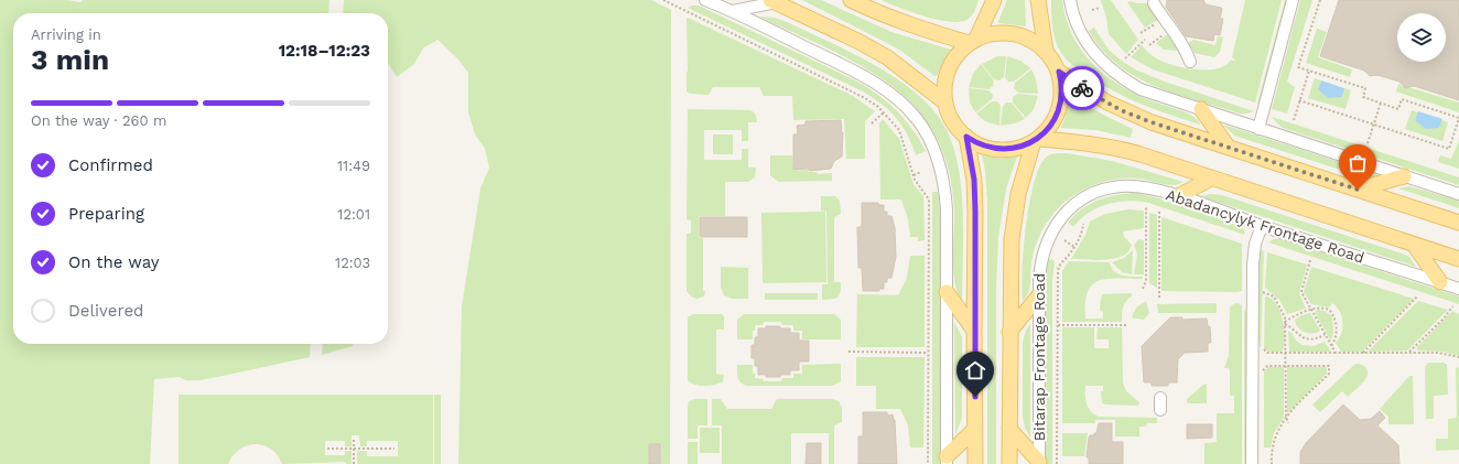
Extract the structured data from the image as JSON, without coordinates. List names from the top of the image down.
{
  "streets": {
    "street": ["Abadancylyk Frontage Road", "Bitarap Frontage Road"]
  },
  "crossings": [
    ["Abadancylyk Frontage Road", "Bitarap Frontage Road"]
  ],
  "page": {
    "heading": ["3 min", "Arriving in", "12:18–12:23"],
    "bar": "On the way · 260 m",
    "list": [
      ["Confirmed", "11:49"],
      ["Preparing", "12:01"],
      ["On the way", "12:03"],
      "Delivered"
    ]
  }
}
